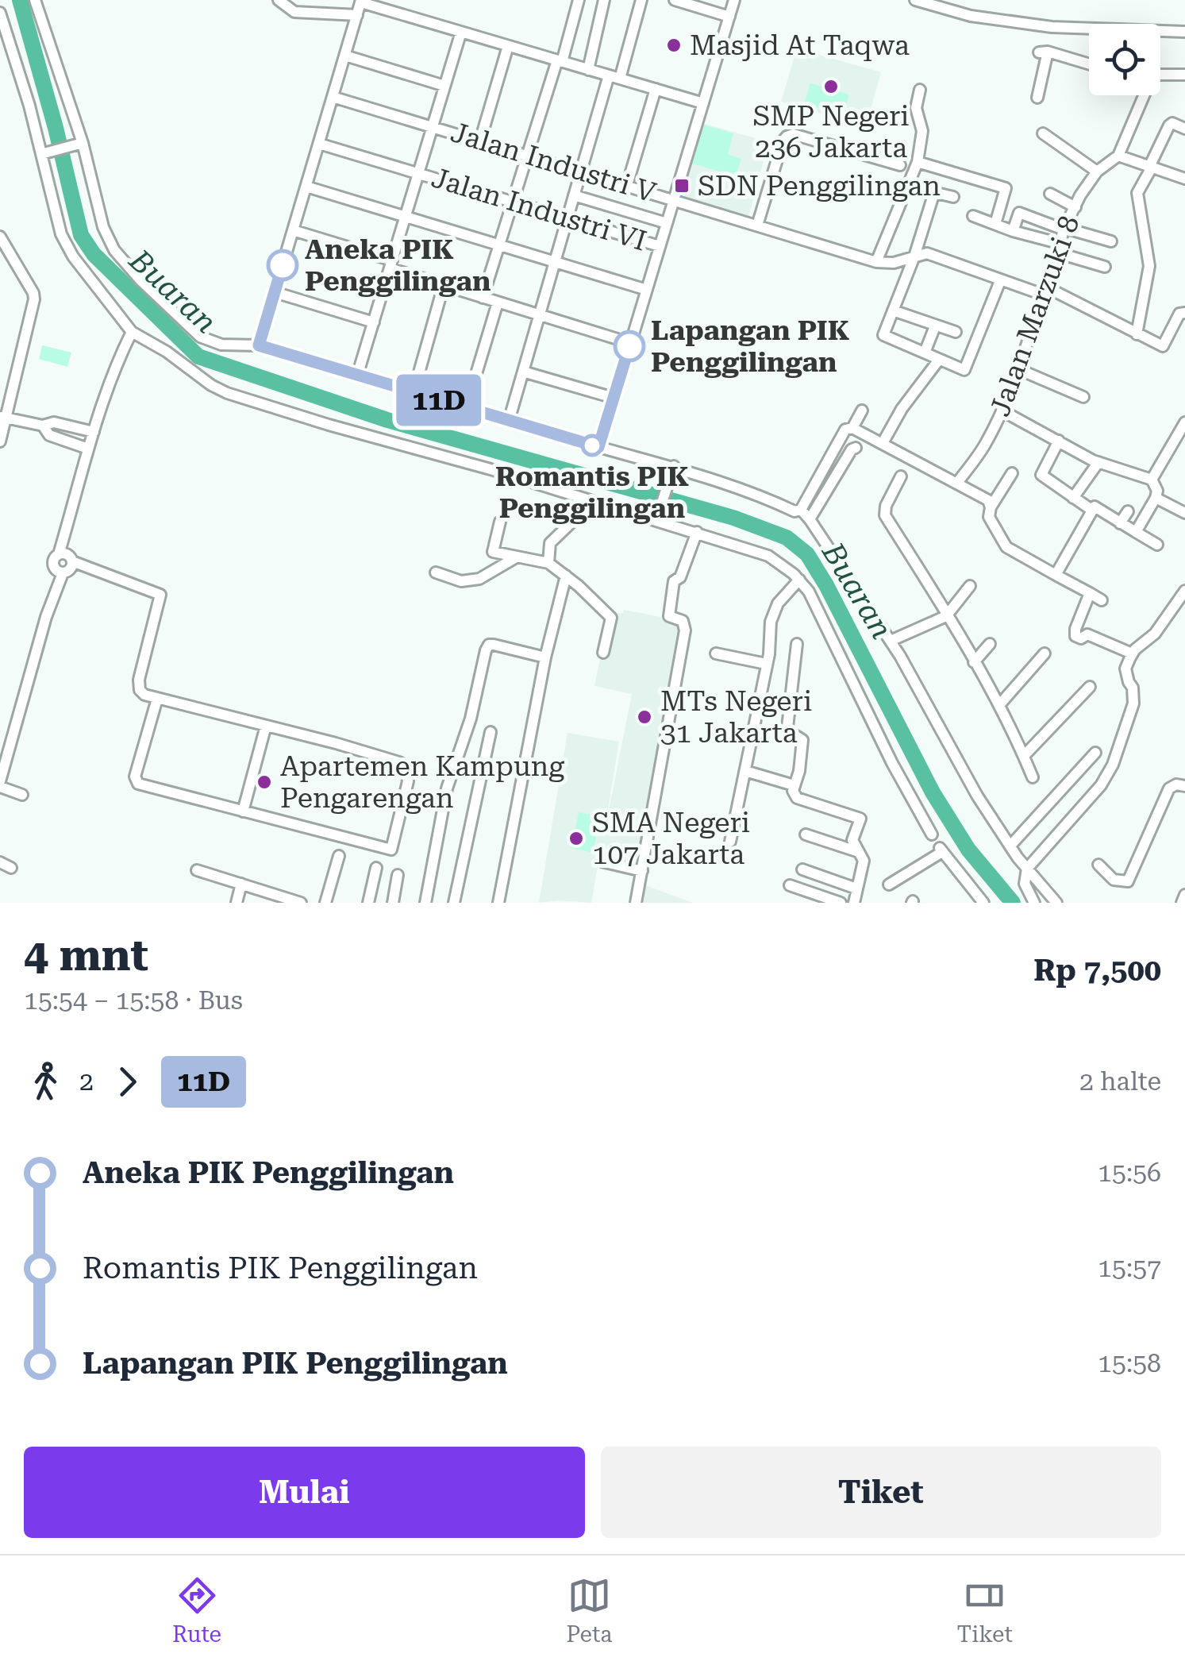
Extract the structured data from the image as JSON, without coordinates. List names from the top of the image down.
{
  "streets": {
    "street": ["Jalan Industri V", "Jalan Industri VI", "Jalan Marzuki 8"]
  },
  "water": ["Buaran"],
  "places": {
    "other": [
      "Masjid At Taqwa",
      "SMP Negeri 236 Jakarta",
      "Aneka PIK Penggilingan",
      "Lapangan PIK Penggilingan",
      "Romantis PIK Penggilingan",
      "MTs Negeri 31 Jakarta",
      "Apartemen Kampung Pengarengan",
      "SMA Negeri 107 Jakarta"
    ],
    "transit": ["SDN Penggilingan"]
  },
  "lines": ["bus line 11D"],
  "page": {
    "on_map": "11D",
    "heading": ["4 mnt", "15:54 – 15:58 · Bus", "Rp 7,500"],
    "legs": ["2", "11D", "2 halte"],
    "list": [
      {
        "name": "Aneka PIK Penggilingan",
        "value": "15:56"
      },
      {
        "name": "Romantis PIK Penggilingan",
        "value": "15:57"
      },
      {
        "name": "Lapangan PIK Penggilingan",
        "value": "15:58"
      }
    ],
    "buttons": ["Mulai", "Tiket"],
    "tabs": ["Rute", "Peta", "Tiket"]
  }
}
